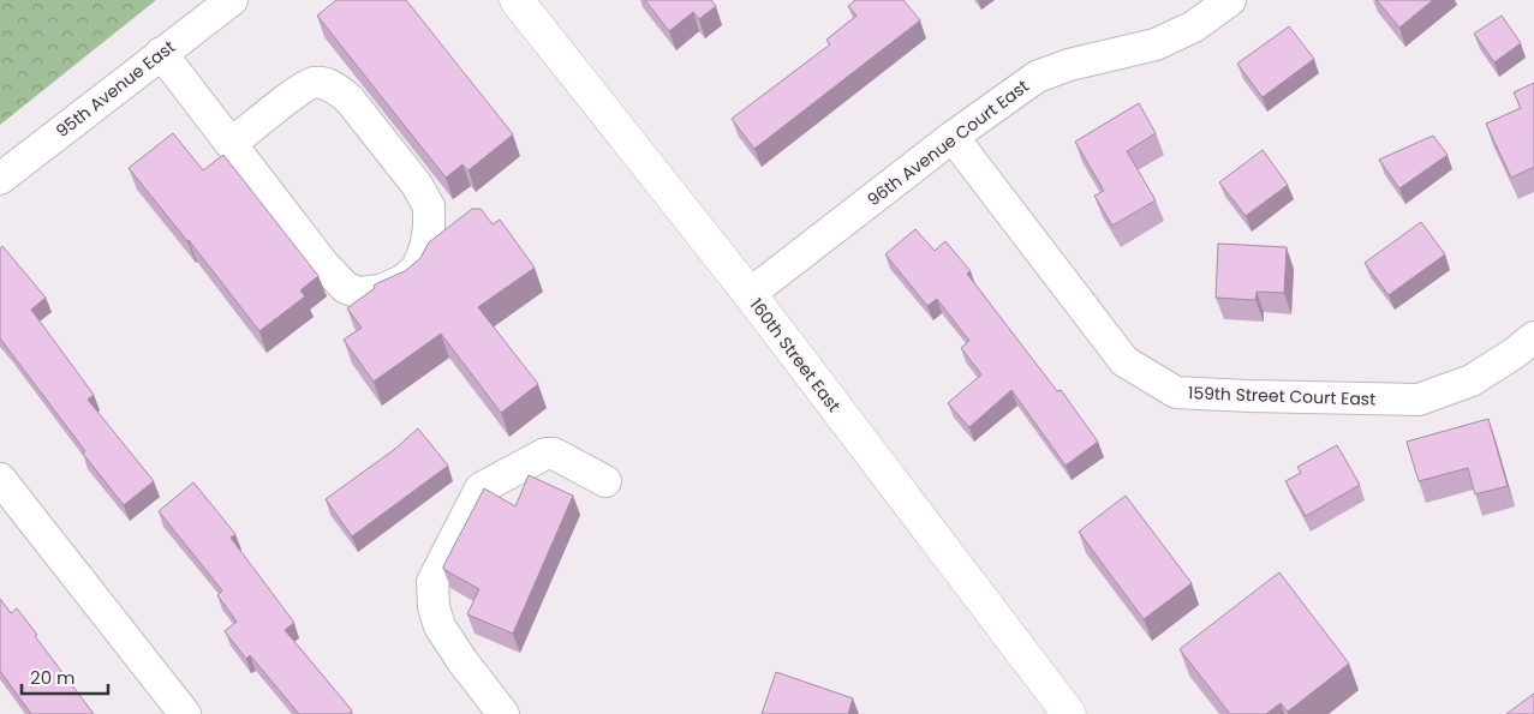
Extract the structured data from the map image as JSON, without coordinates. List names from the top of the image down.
{
  "streets": {
    "main road": ["160th Street East"],
    "street": ["95th Avenue East", "96th Avenue Court East", "159th Street Court East"]
  },
  "crossings": [
    ["96th Avenue Court East", "160th Street East"],
    ["96th Avenue Court East", "159th Street Court East"]
  ],
  "scale_bar": "20 m"
}
